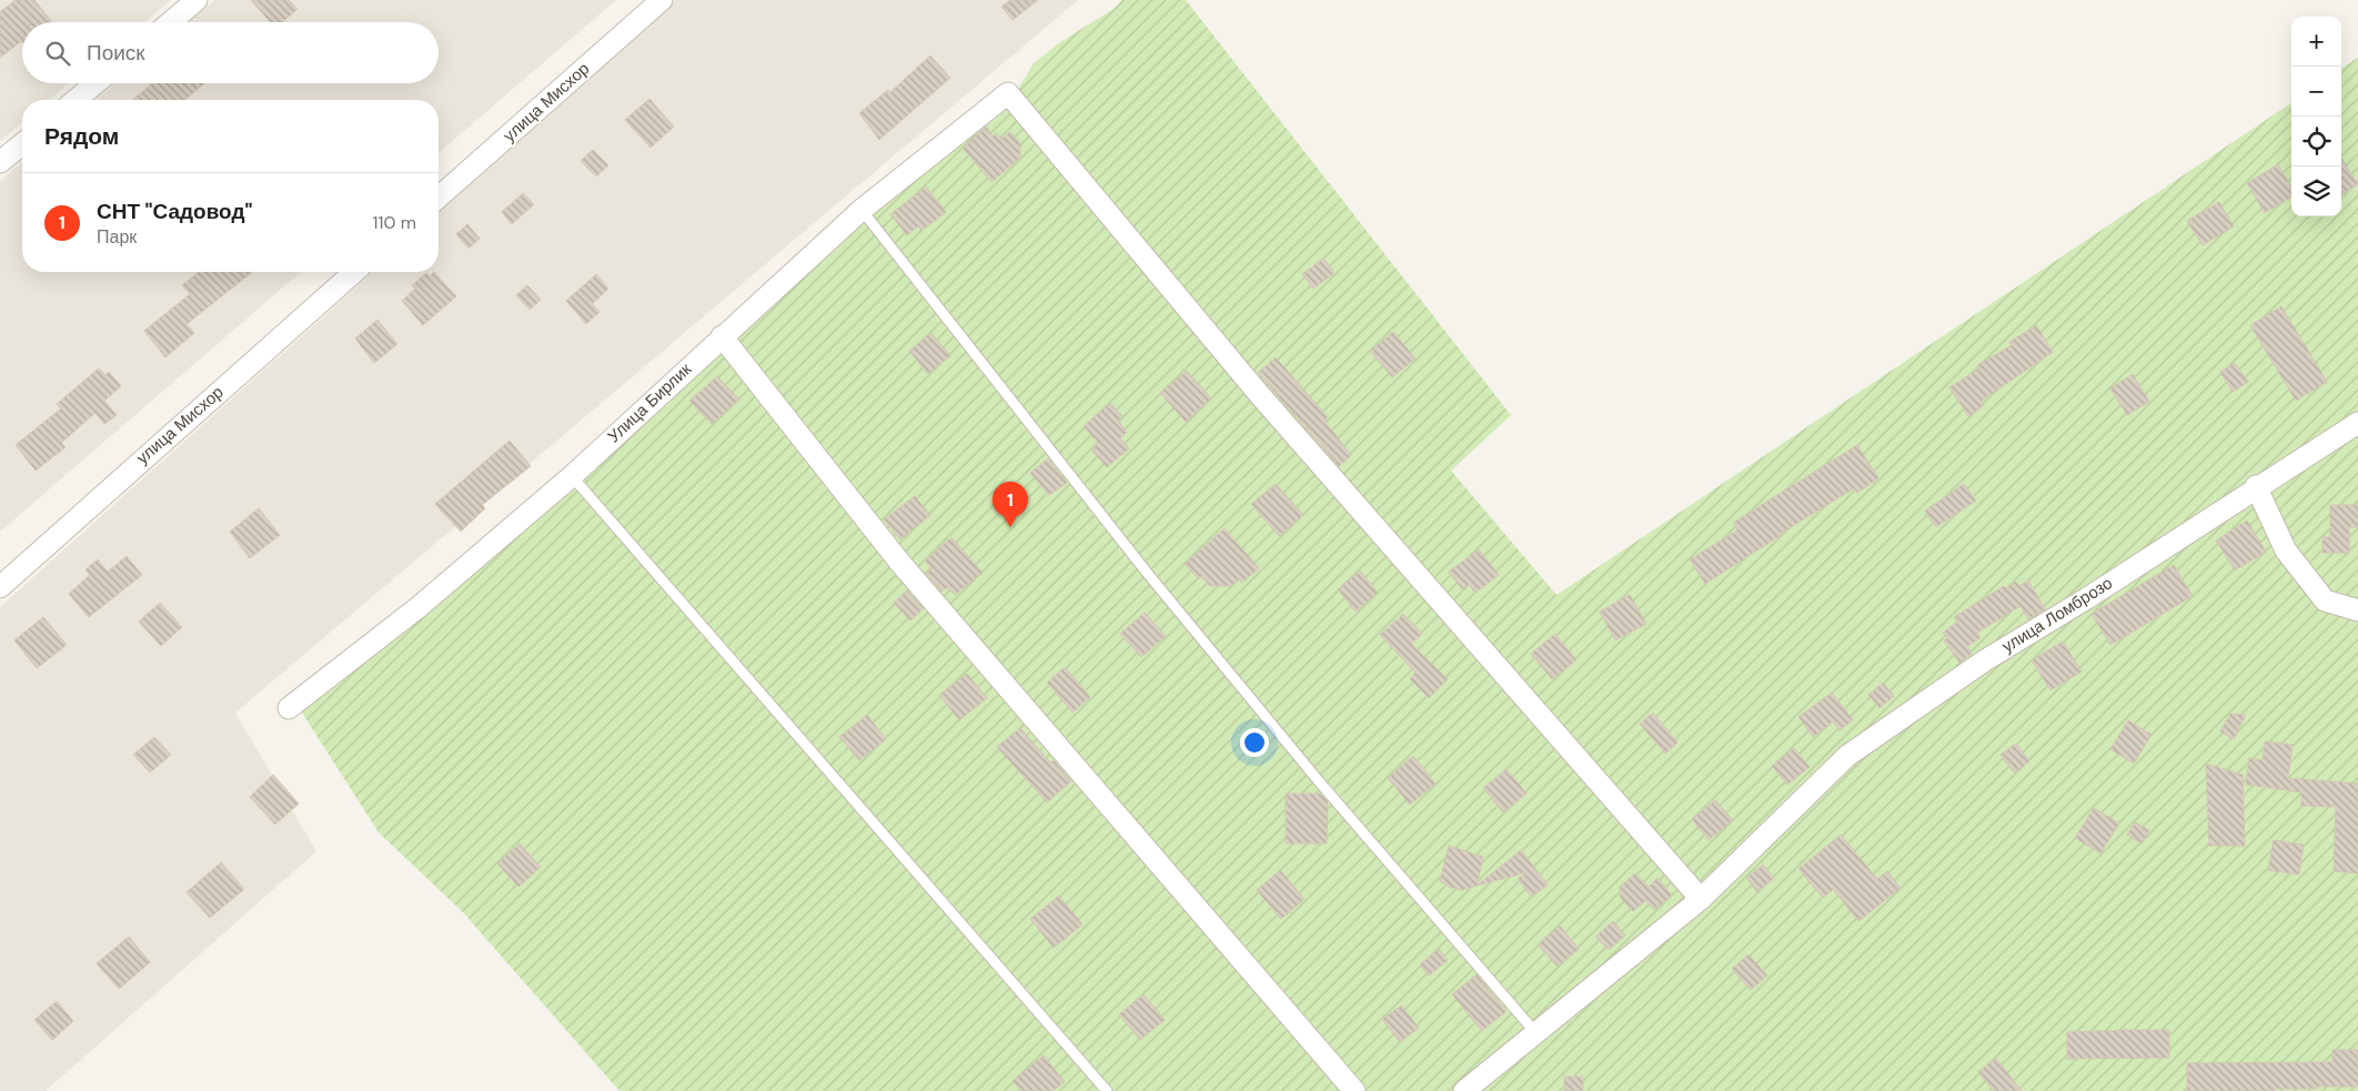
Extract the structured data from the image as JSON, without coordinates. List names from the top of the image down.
{
  "streets": {
    "street": ["улица Мисхор", "Улица Бирлик", "улица Ломброзо"]
  },
  "crossings": [
    ["Улица Бирлик", "улица Ломброзо"]
  ],
  "page": {
    "map_buttons": ["+", "−"],
    "search": "Поиск",
    "heading": "Рядом",
    "list": [
      {
        "mark": "1",
        "name": "СНТ \"Садовод\"",
        "note": "Парк",
        "value": "110 m"
      }
    ],
    "pins": "1"
  }
}
